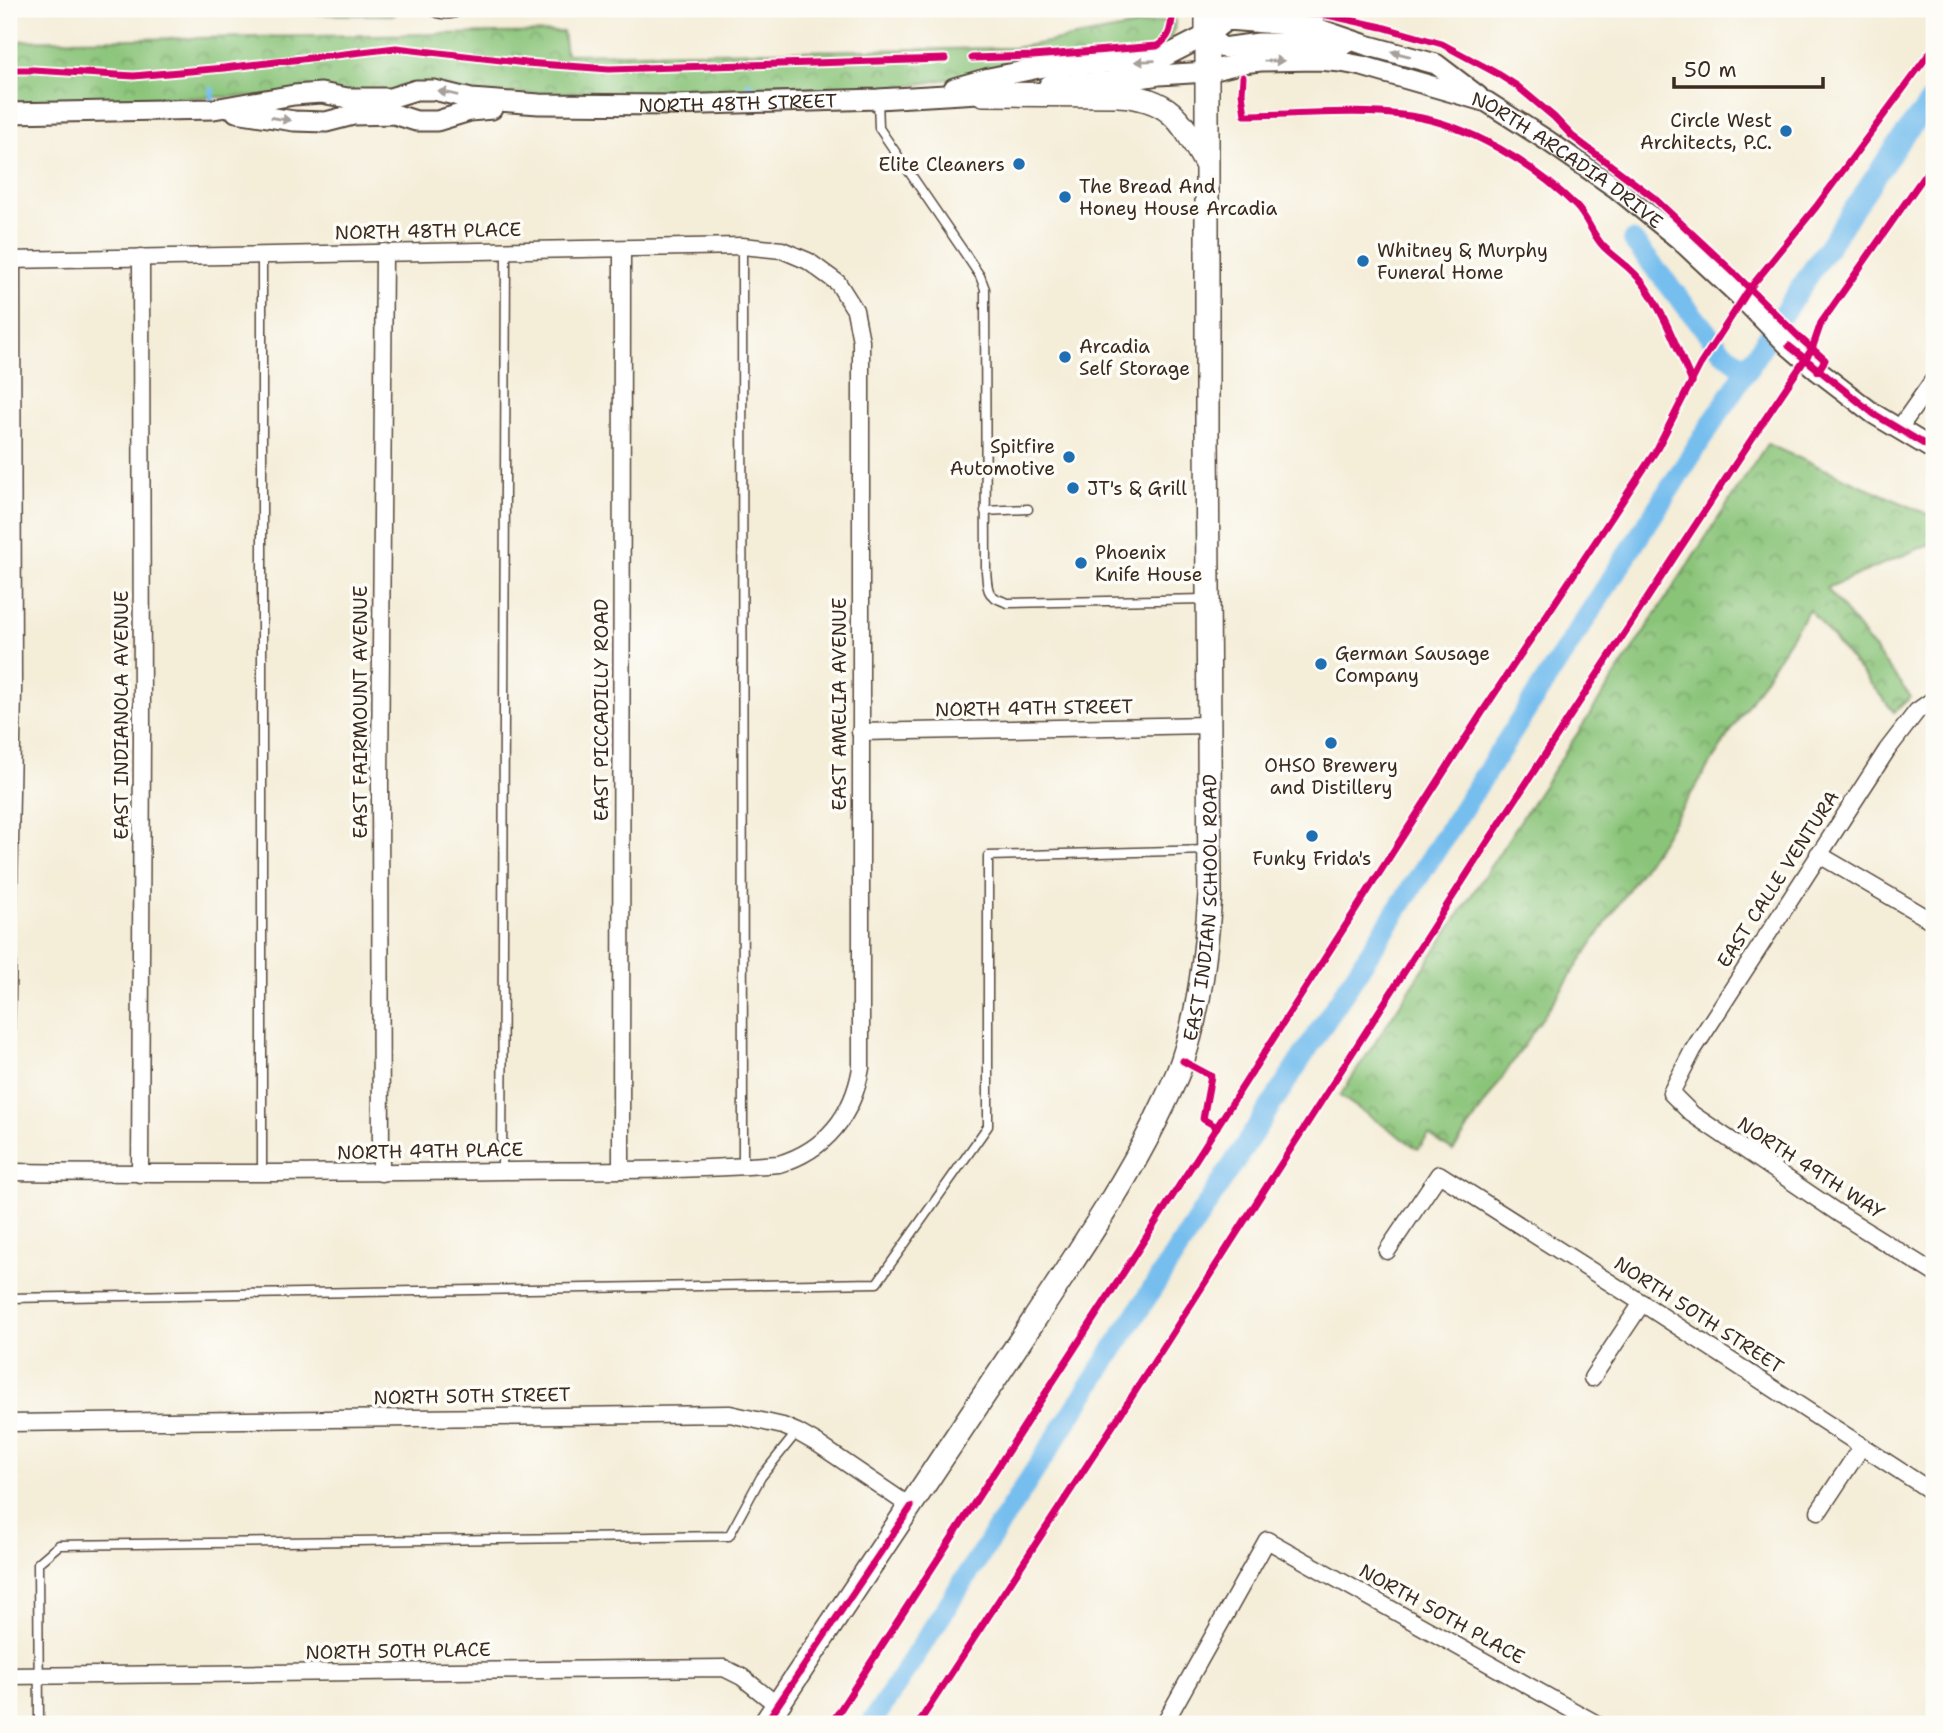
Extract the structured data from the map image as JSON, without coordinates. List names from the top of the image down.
{
  "streets": {
    "main road": ["EAST INDIAN SCHOOL ROAD"],
    "street": [
      "NORTH 48TH STREET",
      "NORTH ARCADIA DRIVE",
      "NORTH 48TH PLACE",
      "EAST AMELIA AVENUE",
      "NORTH 49TH STREET",
      "EAST PICCADILLY ROAD",
      "EAST FAIRMOUNT AVENUE",
      "EAST INDIANOLA AVENUE",
      "EAST CALLE VENTURA",
      "NORTH 49TH PLACE",
      "NORTH 49TH WAY",
      "NORTH 50TH STREET",
      "NORTH 50TH PLACE"
    ]
  },
  "crossings": [
    ["NORTH 48TH STREET", "NORTH ARCADIA DRIVE"],
    ["NORTH 48TH STREET", "EAST INDIAN SCHOOL ROAD"],
    ["NORTH ARCADIA DRIVE", "EAST INDIAN SCHOOL ROAD"],
    ["NORTH 48TH PLACE", "EAST AMELIA AVENUE"],
    ["NORTH 48TH PLACE", "EAST PICCADILLY ROAD"],
    ["NORTH 48TH PLACE", "EAST FAIRMOUNT AVENUE"],
    ["NORTH 48TH PLACE", "EAST INDIANOLA AVENUE"],
    ["EAST AMELIA AVENUE", "NORTH 49TH STREET"],
    ["EAST AMELIA AVENUE", "NORTH 49TH PLACE"],
    ["NORTH 49TH STREET", "EAST INDIAN SCHOOL ROAD"],
    ["EAST PICCADILLY ROAD", "NORTH 49TH PLACE"],
    ["EAST FAIRMOUNT AVENUE", "NORTH 49TH PLACE"],
    ["EAST INDIANOLA AVENUE", "NORTH 49TH PLACE"],
    ["EAST CALLE VENTURA", "NORTH 49TH WAY"],
    ["EAST INDIAN SCHOOL ROAD", "NORTH 50TH STREET"],
    ["EAST INDIAN SCHOOL ROAD", "NORTH 50TH PLACE"]
  ],
  "places": [
    "Circle West Architects, P.C.",
    "Elite Cleaners",
    "The Bread And Honey House Arcadia",
    "Whitney & Murphy Funeral Home",
    "Arcadia Self Storage",
    "Spitfire Automotive",
    "JT's & Grill",
    "Phoenix Knife House",
    "German Sausage Company",
    "OHSO Brewery and Distillery",
    "Funky Frida's"
  ],
  "scale_bar": "50 m"
}
